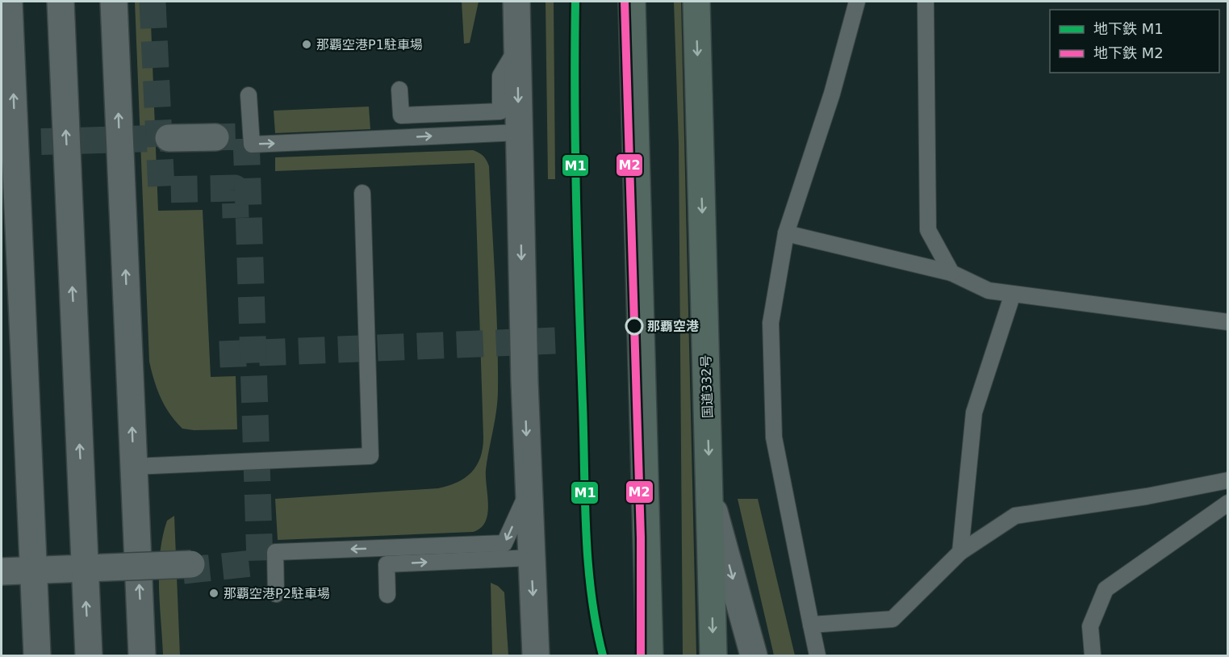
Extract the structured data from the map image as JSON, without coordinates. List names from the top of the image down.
{
  "streets": {
    "highway": ["国道332号"]
  },
  "places": ["那覇空港P1駐車場", "那覇空港", "那覇空港P2駐車場"],
  "lines": ["metro line M1", "metro line M2"],
  "legend": ["地下鉄 M1", "地下鉄 M2"]
}
